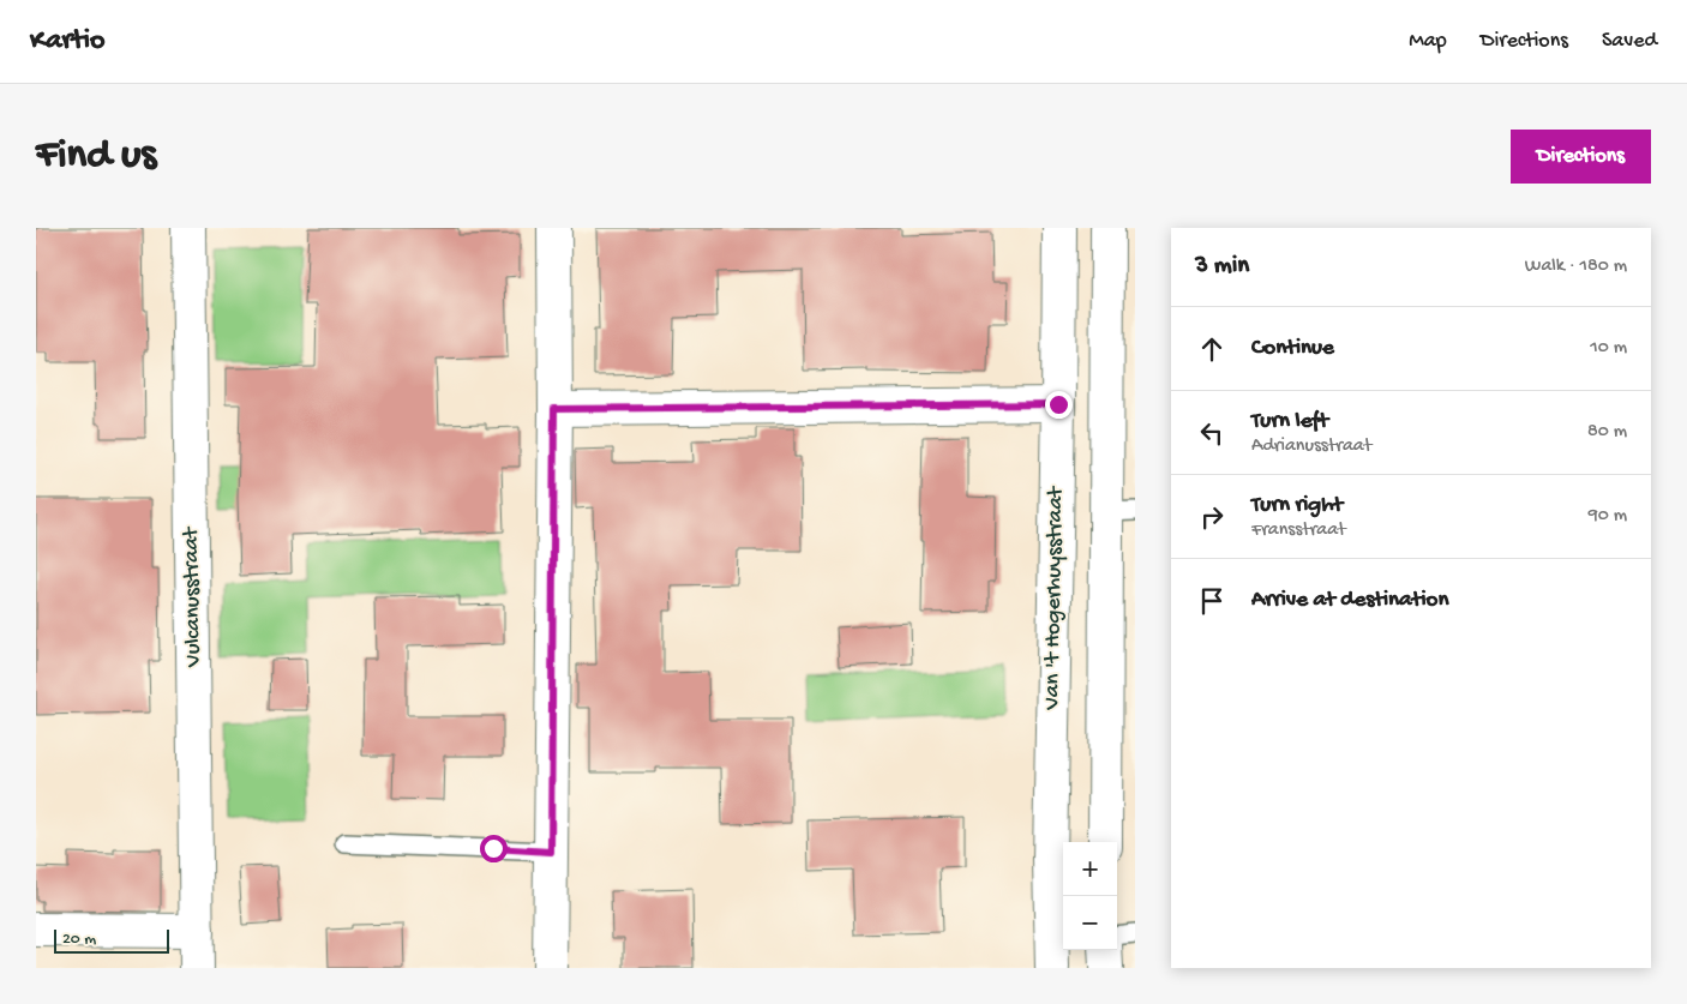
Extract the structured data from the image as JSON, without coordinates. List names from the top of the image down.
{
  "streets": {
    "street": ["Vulcanusstraat", "Van 't Hogerhuysstraat"]
  },
  "scale_bar": "20 m",
  "page": {
    "header": "Kartio",
    "nav": ["Map", "Directions", "Saved"],
    "buttons": "Directions",
    "title": "Find us",
    "heading": ["3 min", "Walk · 180 m"],
    "list": [
      ["Continue", "10 m"],
      ["Turn left", "Adrianusstraat", "80 m"],
      ["Turn right", "Fransstraat", "90 m"],
      "Arrive at destination"
    ],
    "map_buttons": ["+", "−"],
    "scale": "20 m"
  }
}
